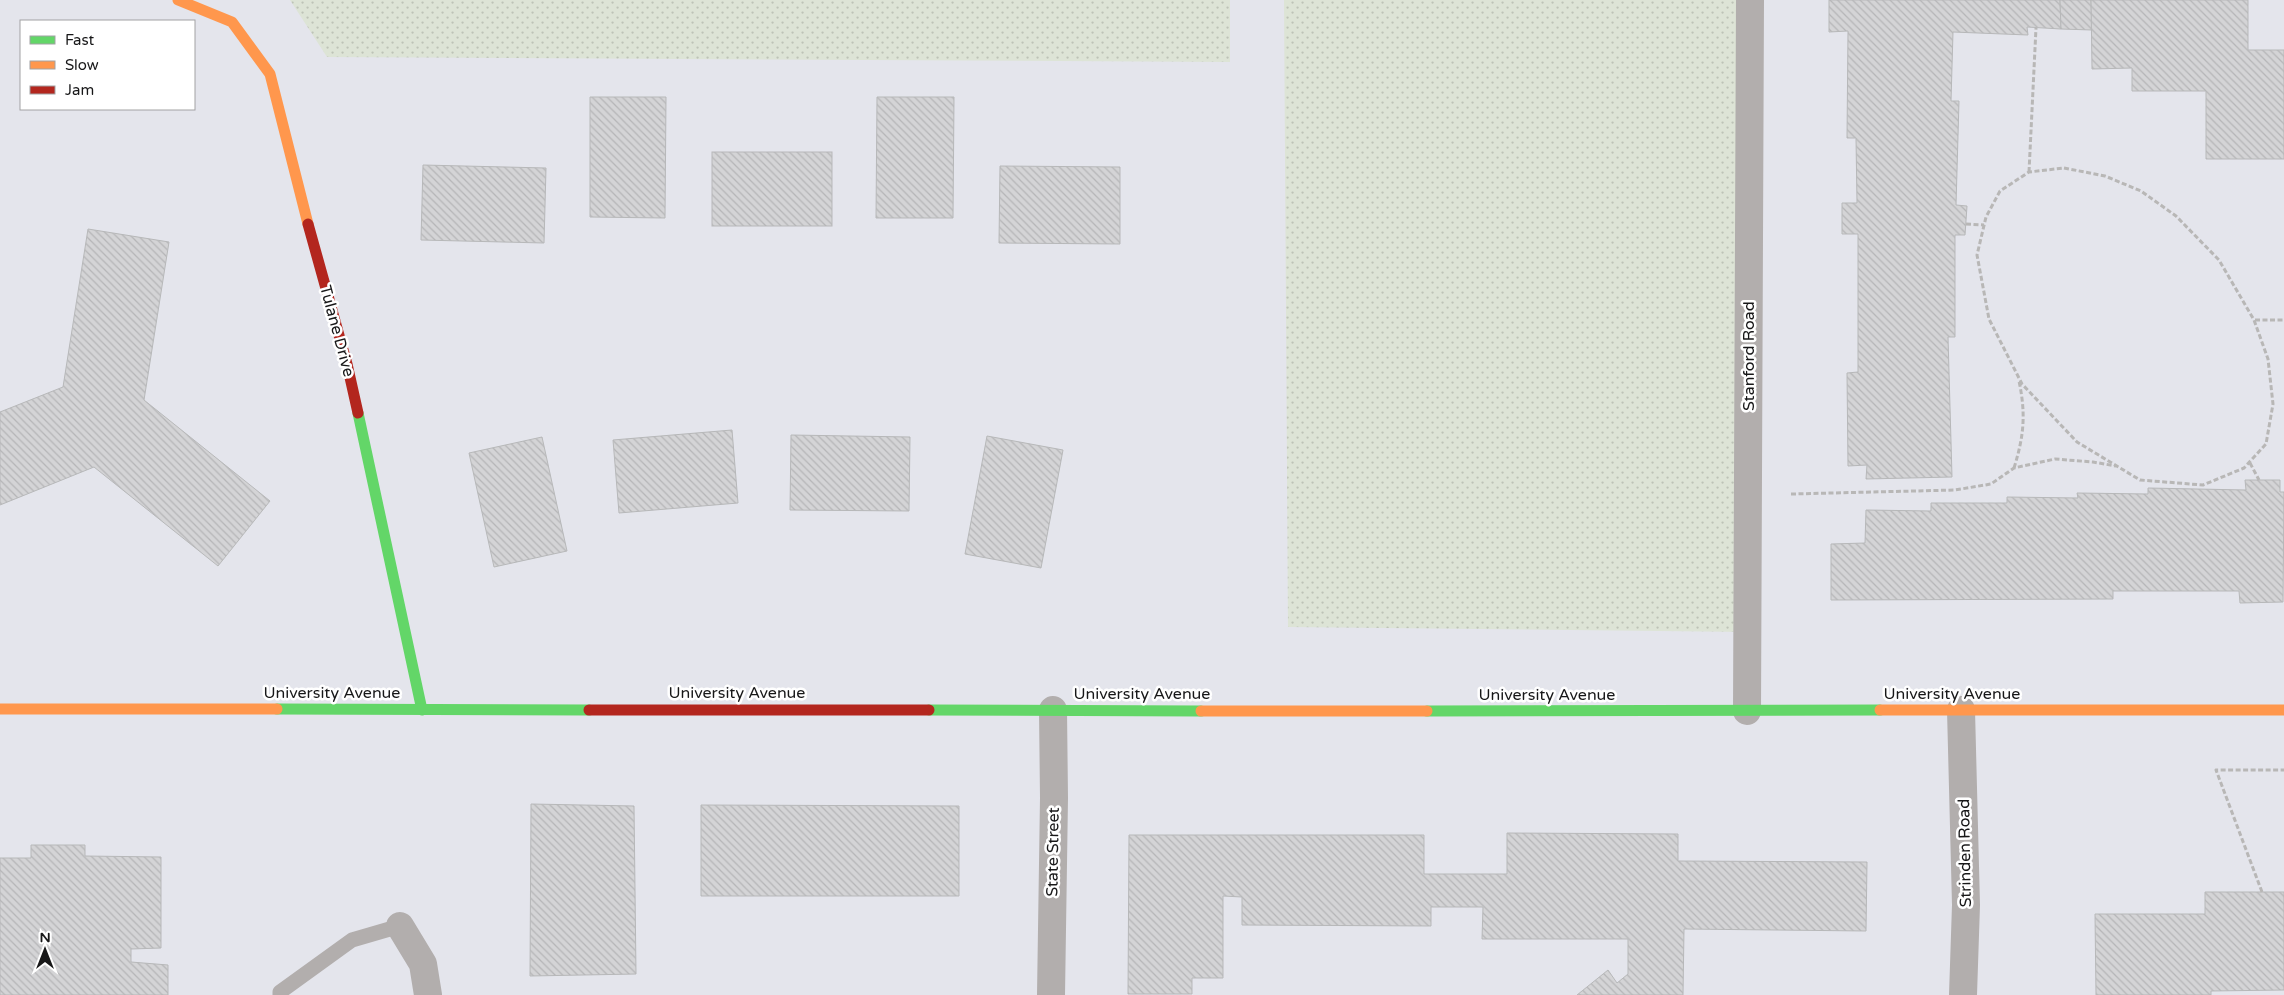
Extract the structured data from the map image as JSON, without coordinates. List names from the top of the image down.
{
  "streets": {
    "street": [
      "Tulane Drive",
      "Stanford Road",
      "University Avenue",
      "State Street",
      "Strinden Road"
    ]
  },
  "crossings": [
    ["Tulane Drive", "University Avenue"],
    ["Stanford Road", "University Avenue"],
    ["University Avenue", "State Street"],
    ["University Avenue", "Strinden Road"]
  ],
  "legend": ["Fast", "Slow", "Jam"],
  "north": "top"
}
